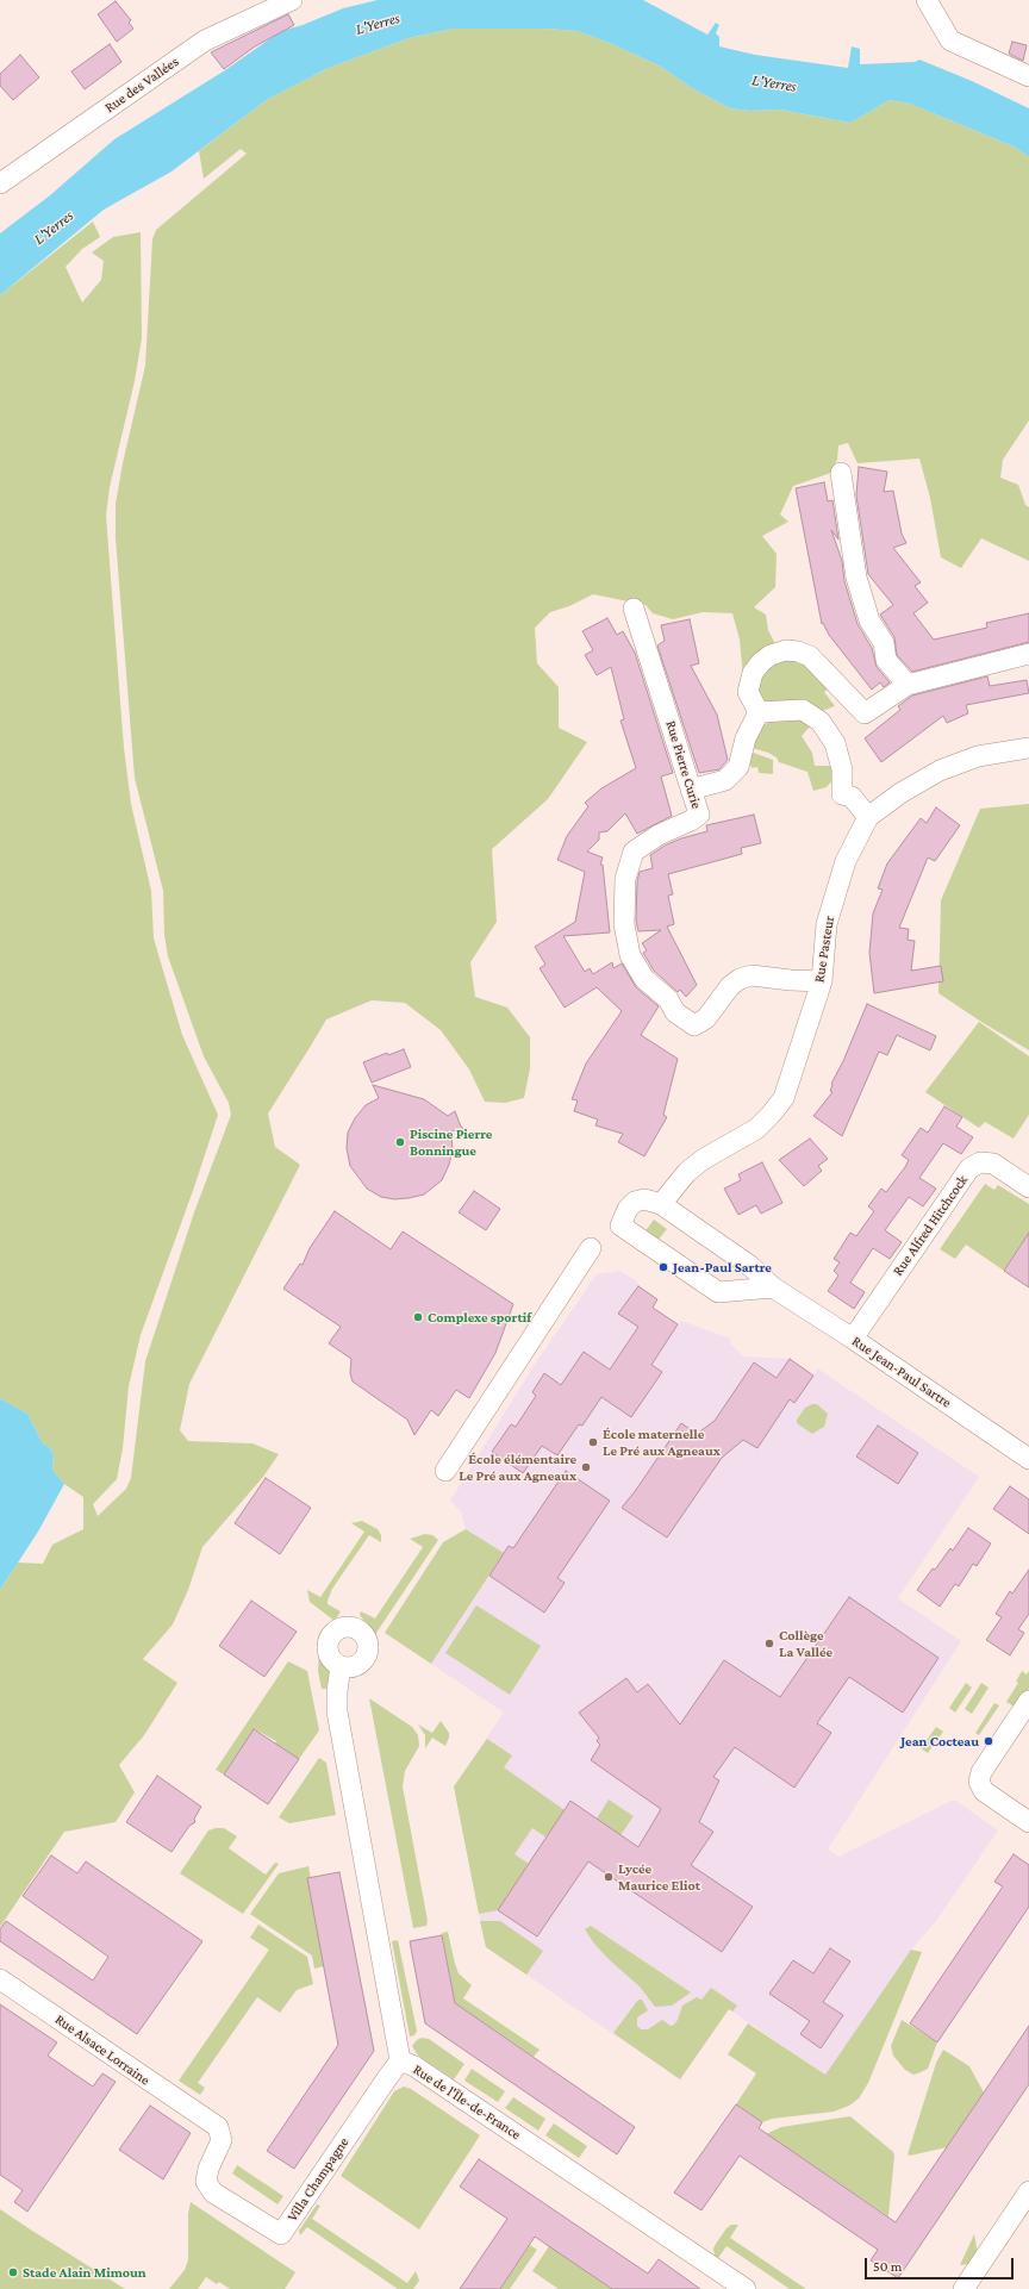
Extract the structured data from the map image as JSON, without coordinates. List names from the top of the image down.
{
  "streets": {
    "street": [
      "Rue des Vallées",
      "Rue Pierre Curie",
      "Rue Pasteur",
      "Rue Alfred Hitchcock",
      "Rue Jean-Paul Sartre",
      "Rue Alsace Lorraine",
      "Rue de l'Île-de-France",
      "Villa Champagne"
    ]
  },
  "crossings": [
    ["Rue Pierre Curie", "Rue Pasteur"],
    ["Rue Pasteur", "Rue Jean-Paul Sartre"],
    ["Rue Alfred Hitchcock", "Rue Jean-Paul Sartre"],
    ["Rue Alsace Lorraine", "Villa Champagne"],
    ["Rue de l'Île-de-France", "Villa Champagne"]
  ],
  "water": ["L'Yerres"],
  "places": [
    "Piscine Pierre Bonningue",
    "Jean-Paul Sartre",
    "Complexe sportif",
    "École maternelle Le Pré aux Agneaux",
    "École élémentaire Le Pré aux Agneaux",
    "Collège La Vallée",
    "Jean Cocteau",
    "Lycée Maurice Eliot",
    "Stade Alain Mimoun"
  ],
  "scale_bar": "50 m"
}
